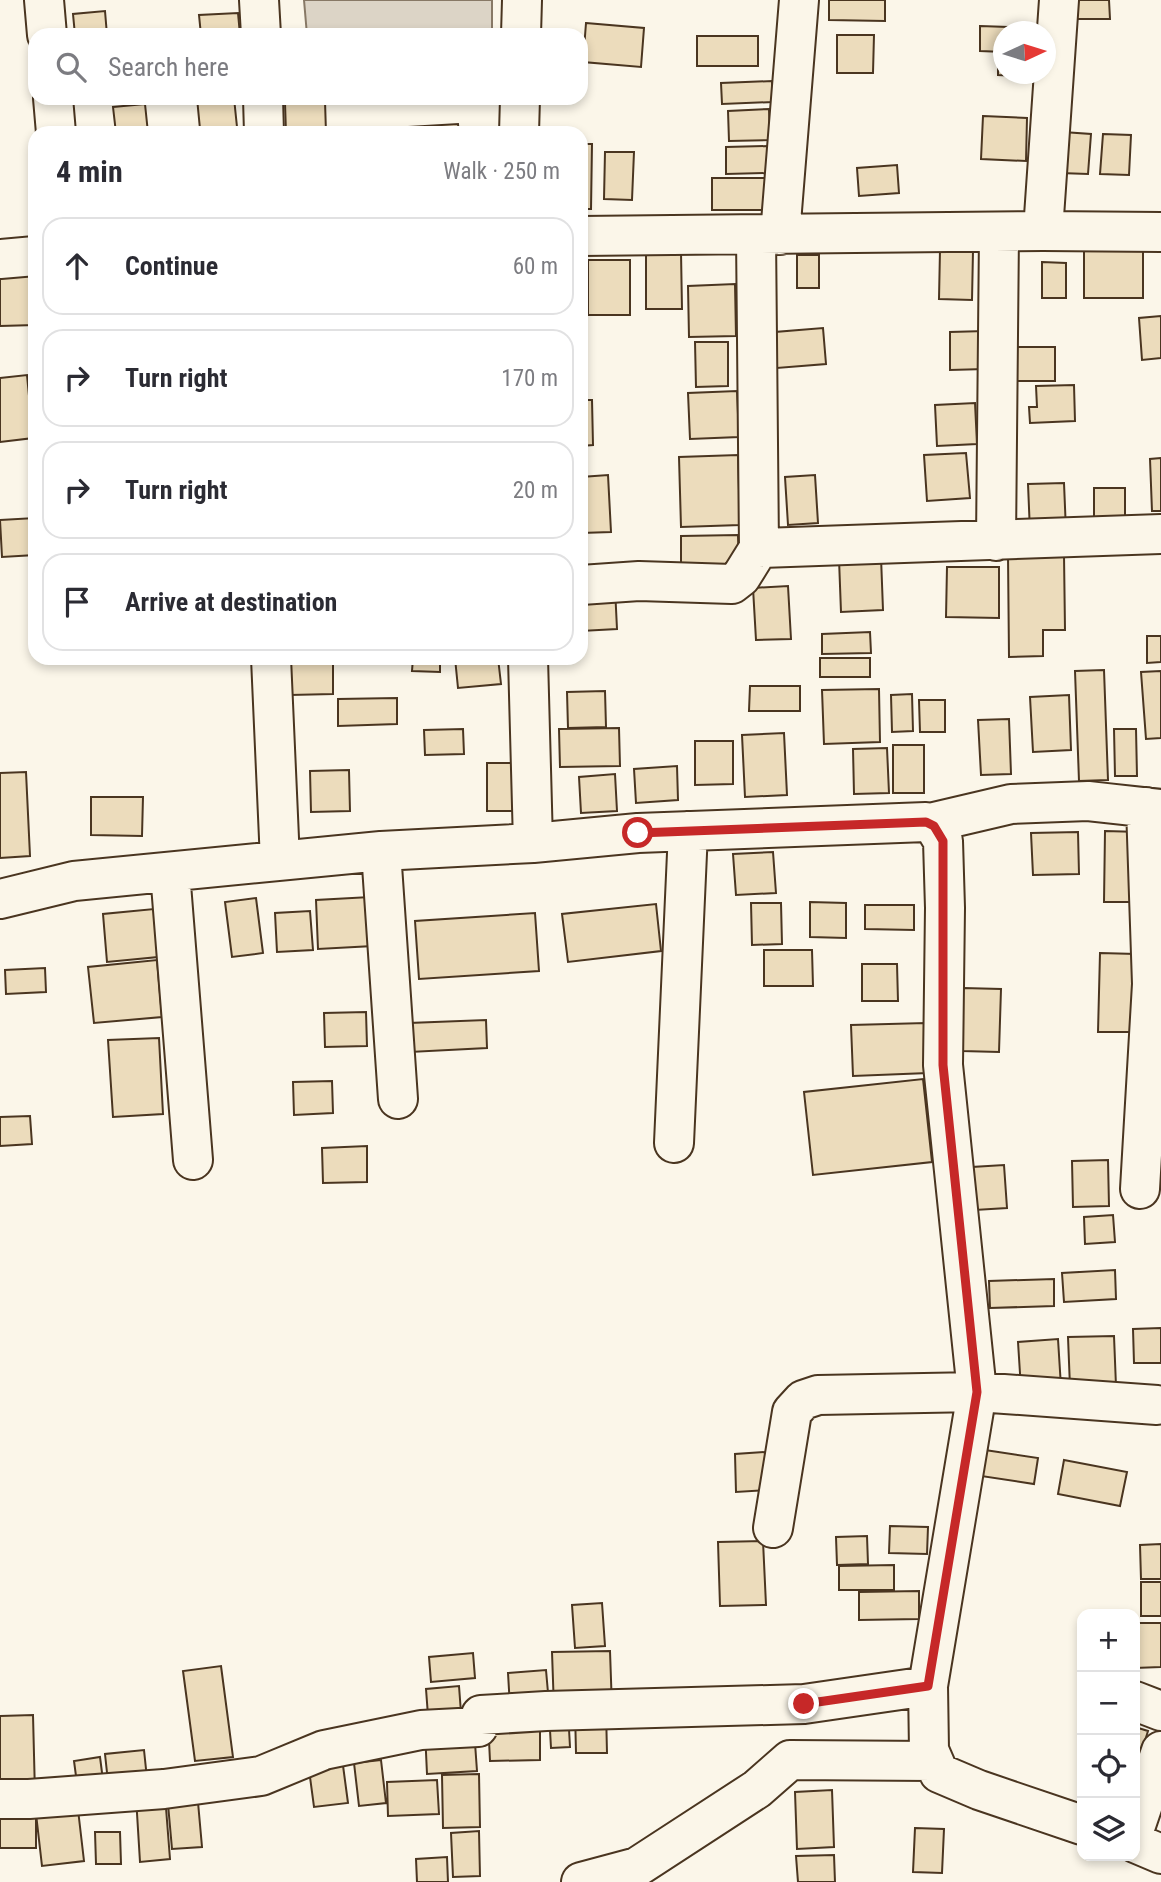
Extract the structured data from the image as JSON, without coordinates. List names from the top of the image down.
{
  "north": "right",
  "page": {
    "search": "Search here",
    "heading": ["4 min", "Walk · 250 m"],
    "list": [
      ["Continue", "60 m"],
      ["Turn right", "170 m"],
      ["Turn right", "20 m"],
      "Arrive at destination"
    ],
    "map_buttons": ["+", "−"]
  }
}
